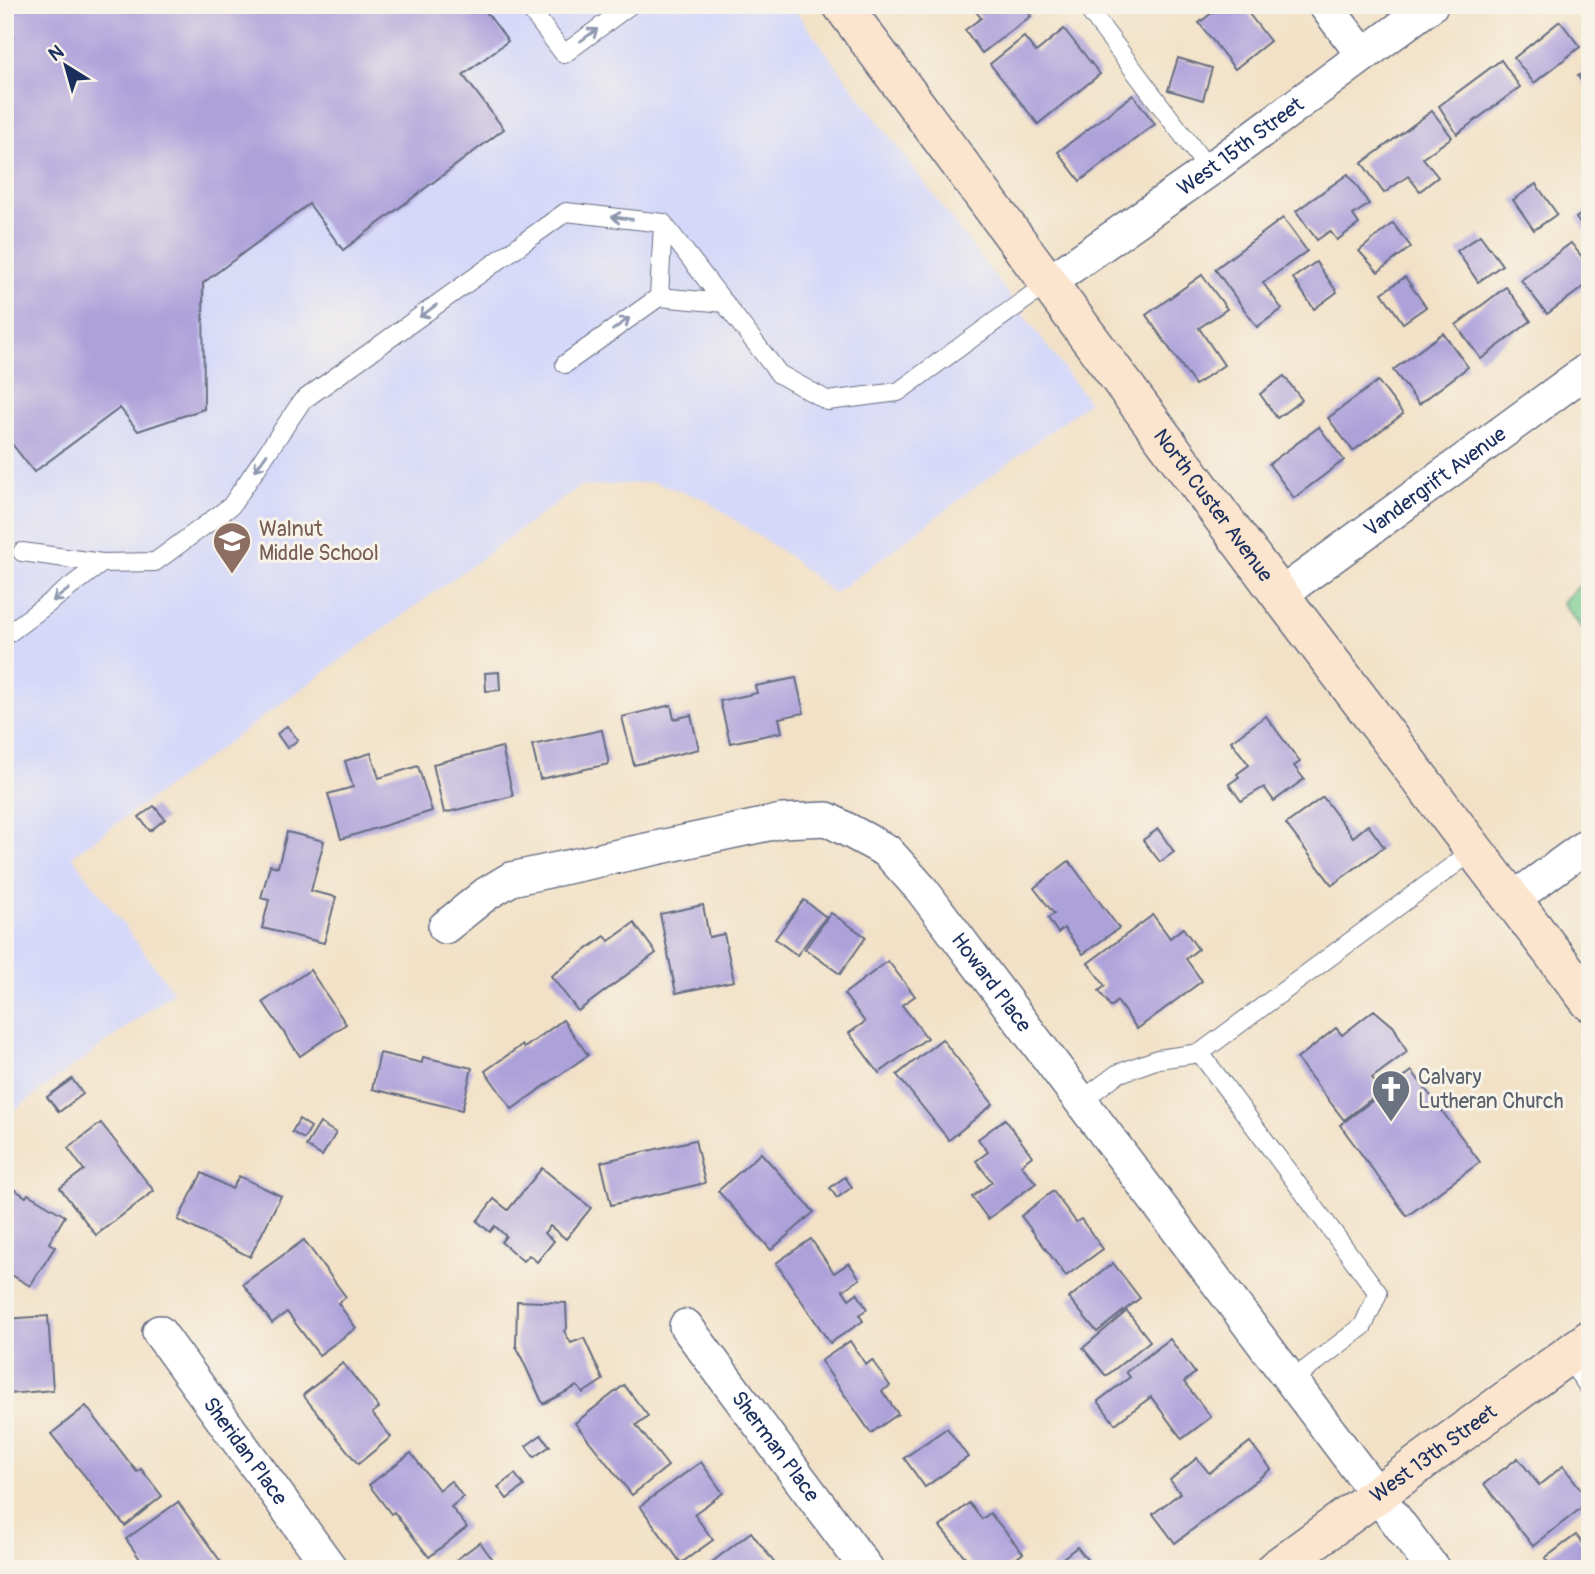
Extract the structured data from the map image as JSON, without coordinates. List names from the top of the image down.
{
  "streets": {
    "street": [
      "West 15th Street",
      "Vandergrift Avenue",
      "North Custer Avenue",
      "Howard Place",
      "Sherman Place",
      "Sheridan Place",
      "West 13th Street"
    ]
  },
  "crossings": [
    ["West 15th Street", "North Custer Avenue"],
    ["Vandergrift Avenue", "North Custer Avenue"],
    ["Howard Place", "West 13th Street"]
  ],
  "places": {
    "school or university": ["Walnut Middle School"],
    "church": ["Calvary Lutheran Church"]
  },
  "north": "top left"
}
